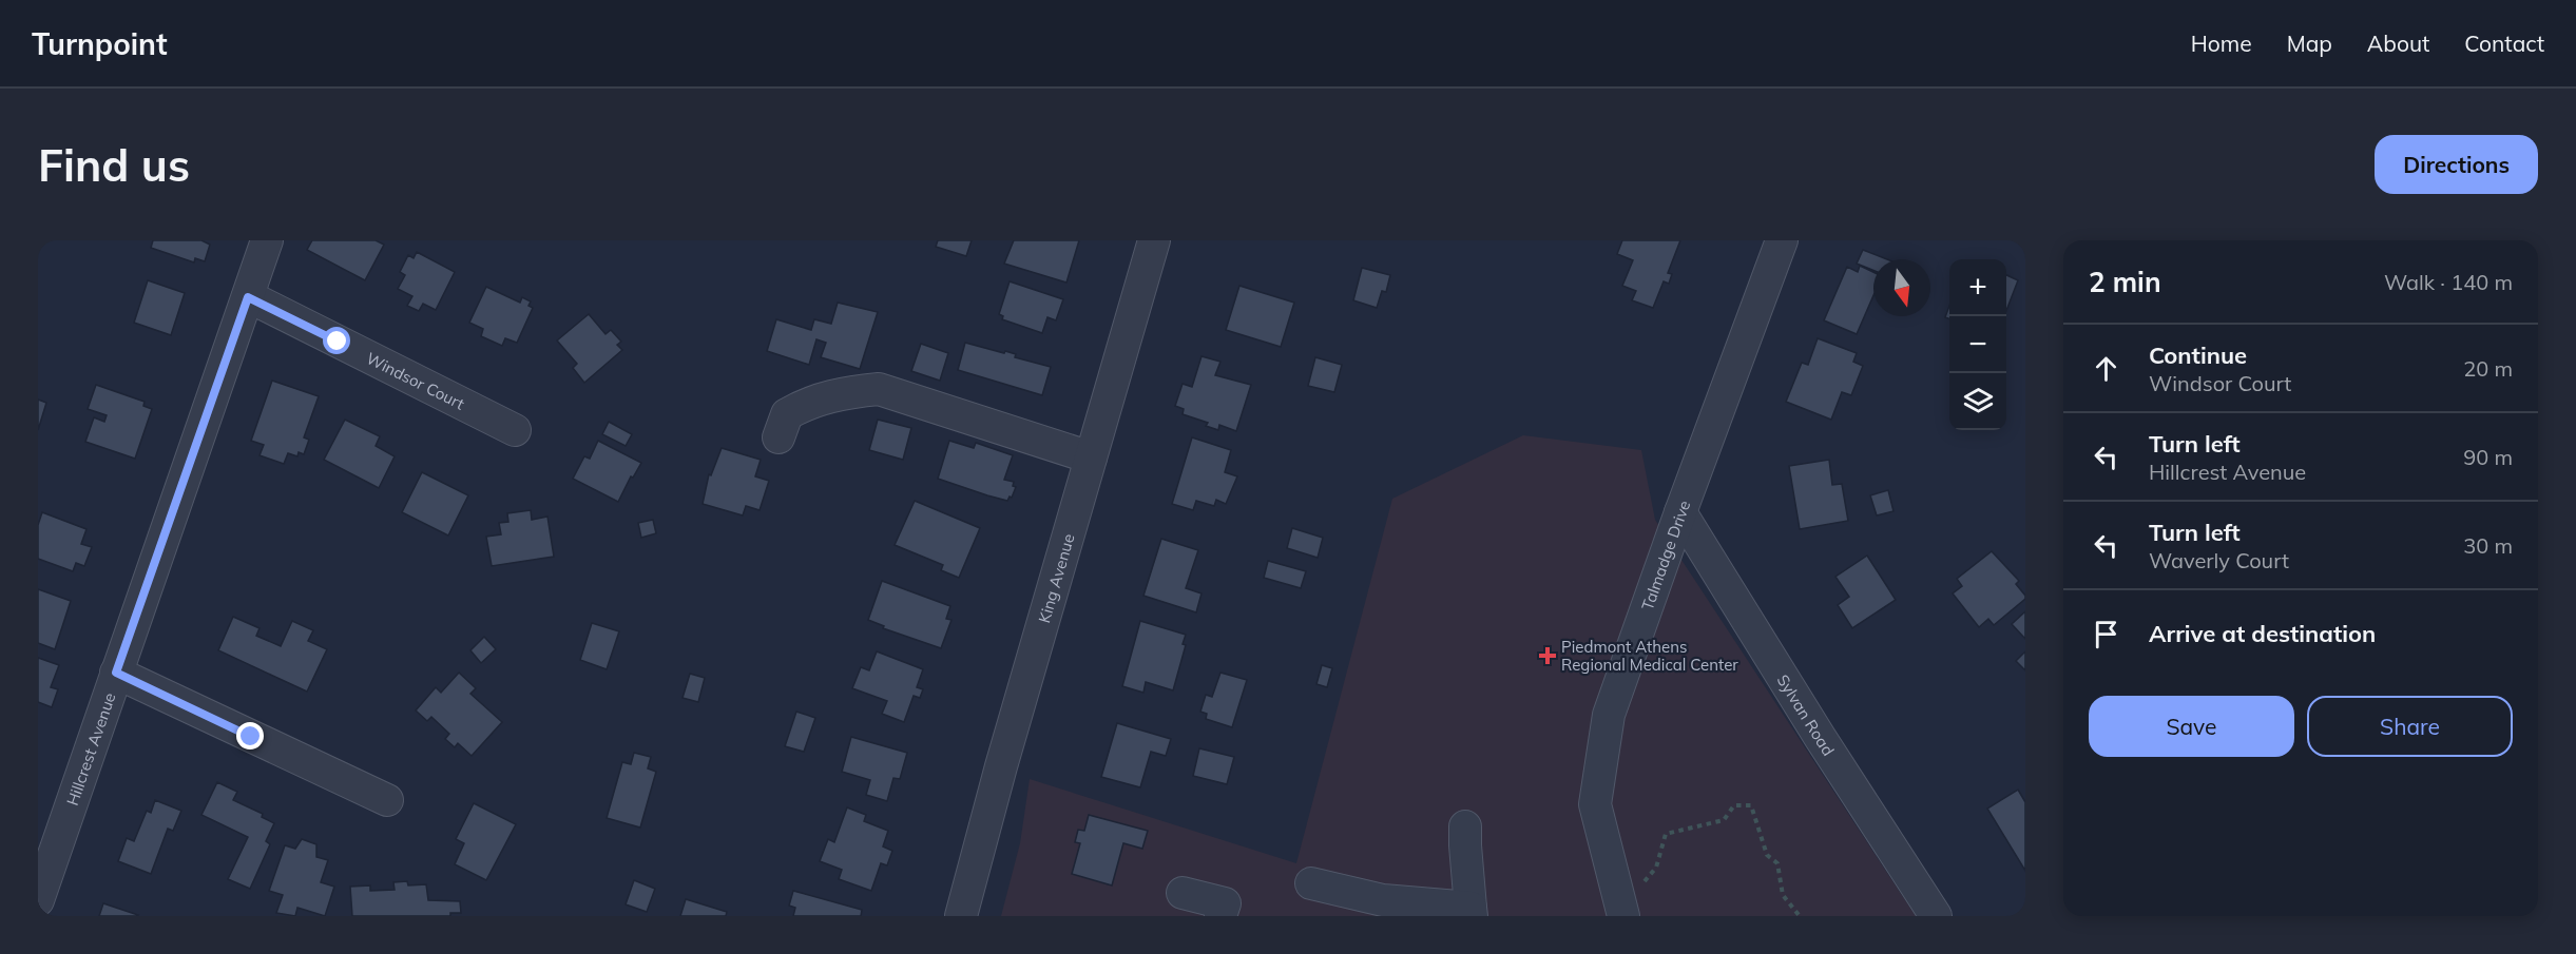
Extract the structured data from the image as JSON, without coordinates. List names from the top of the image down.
{
  "streets": {
    "street": [
      "Windsor Court",
      "Talmadge Drive",
      "King Avenue",
      "Sylvan Road",
      "Hillcrest Avenue"
    ]
  },
  "crossings": [
    ["Windsor Court", "Hillcrest Avenue"],
    ["Talmadge Drive", "Sylvan Road"]
  ],
  "places": {
    "health": ["Piedmont Athens Regional Medical Center"]
  },
  "north": "bottom",
  "page": {
    "header": "Turnpoint",
    "nav": [
      "Home",
      "Map",
      "About",
      "Contact"
    ],
    "buttons": [
      "Directions",
      ["Save", "Share"]
    ],
    "title": "Find us",
    "heading": ["2 min", "Walk · 140 m"],
    "map_buttons": ["+", "−"],
    "list": [
      ["Continue", "Windsor Court", "20 m"],
      ["Turn left", "Hillcrest Avenue", "90 m"],
      ["Turn left", "Waverly Court", "30 m"],
      "Arrive at destination"
    ]
  }
}
